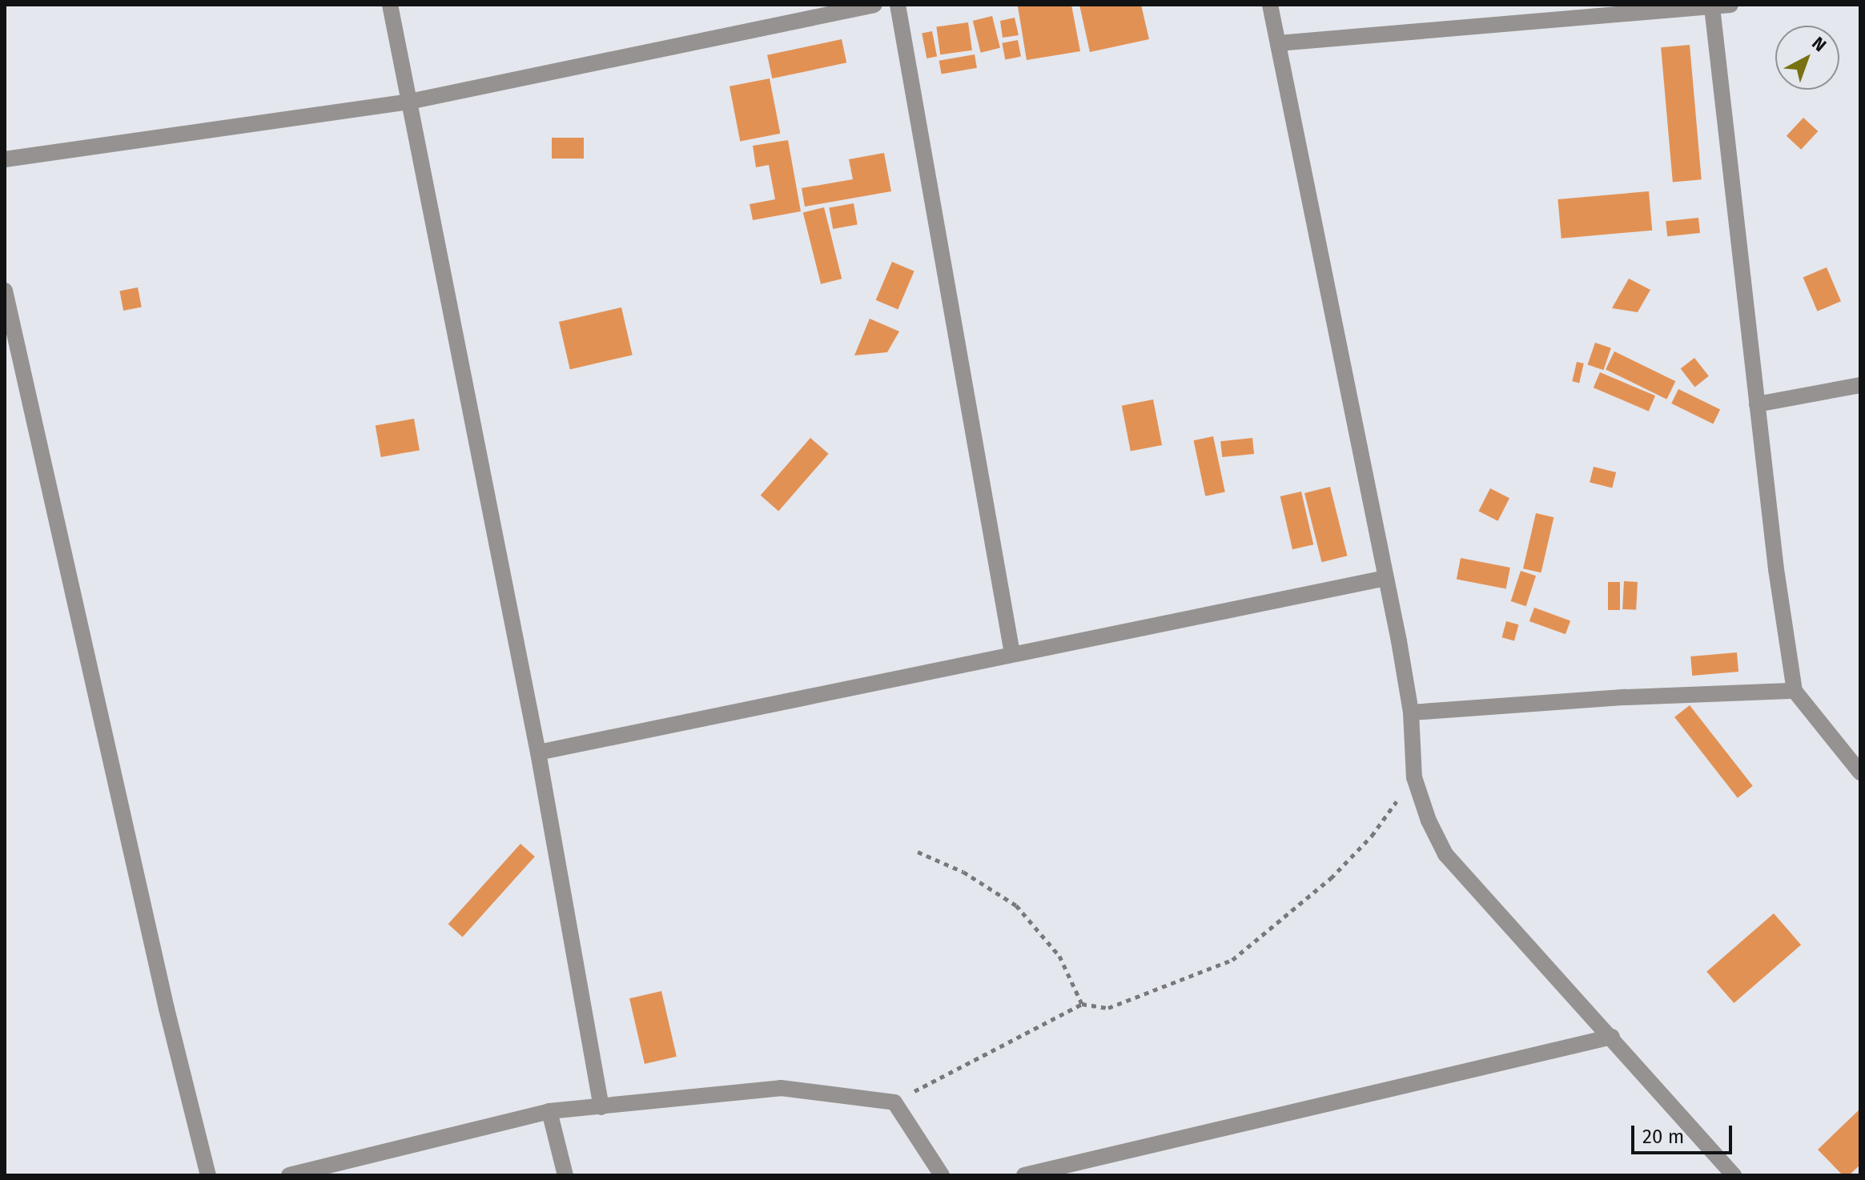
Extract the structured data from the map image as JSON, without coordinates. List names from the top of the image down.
{
  "scale_bar": "20 m",
  "north": "top right"
}
